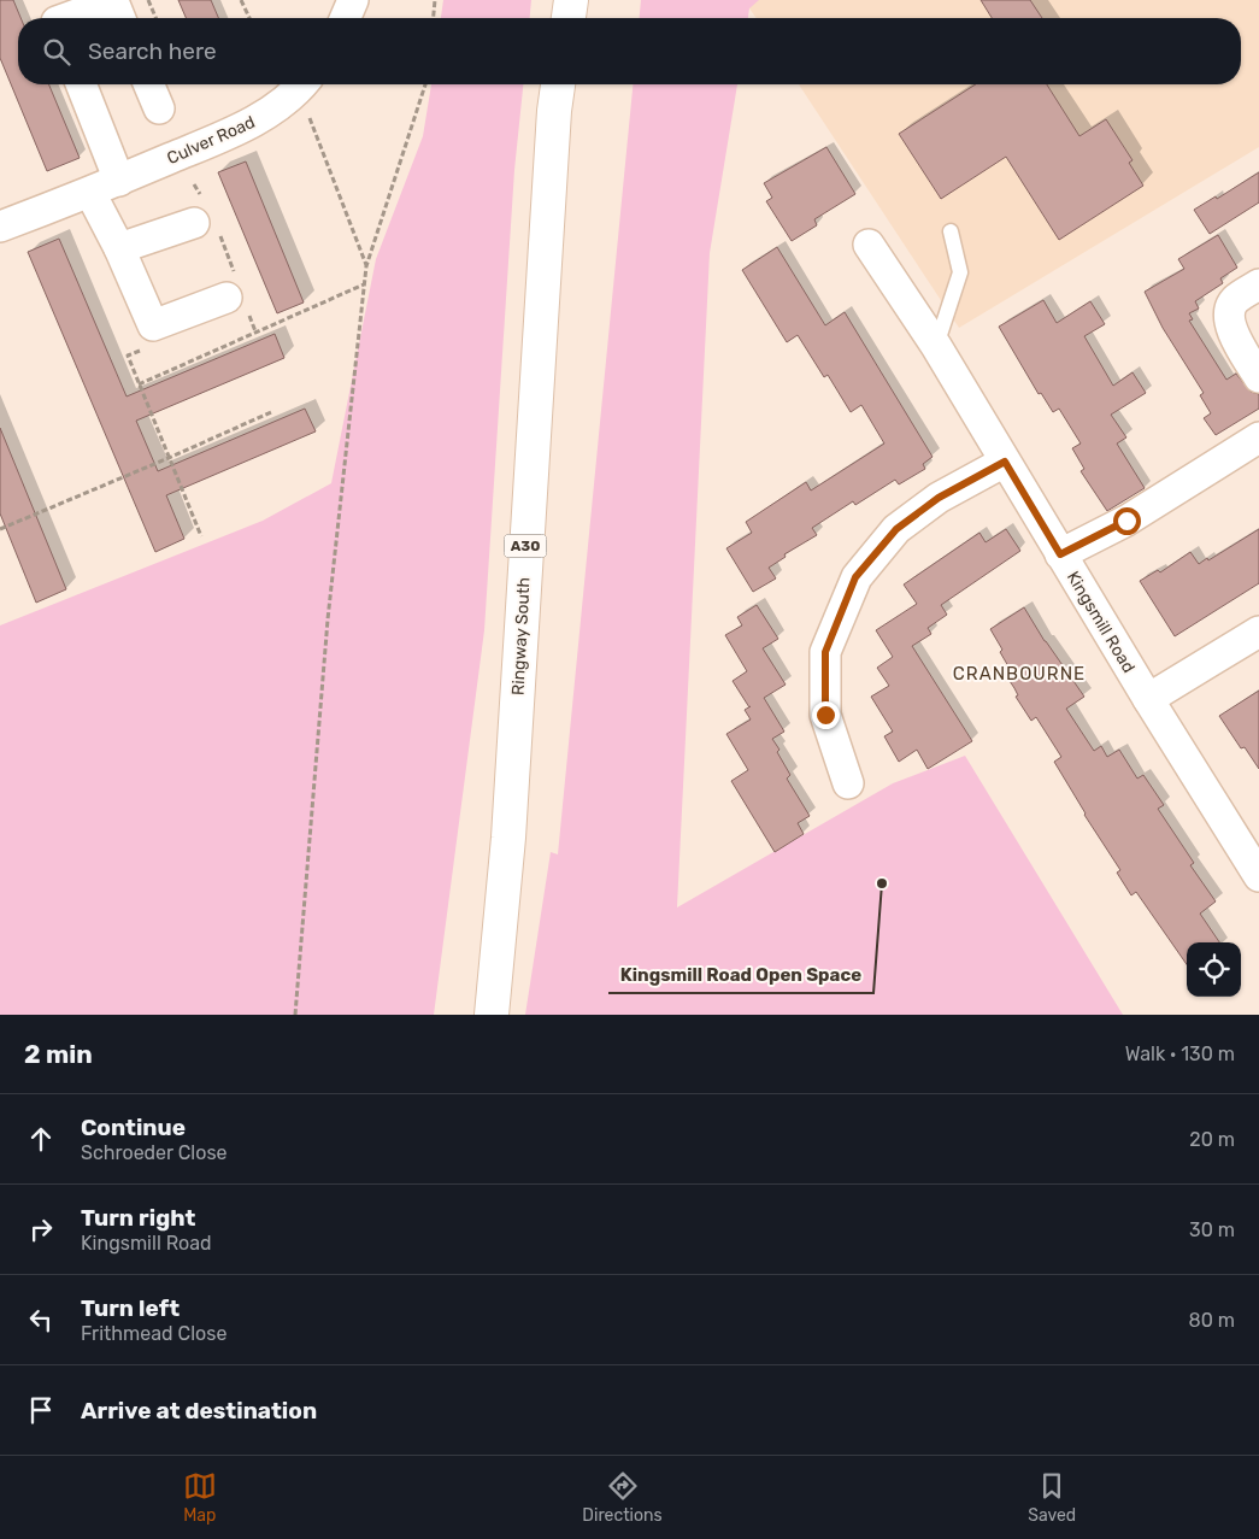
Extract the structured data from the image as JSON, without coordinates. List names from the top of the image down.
{
  "streets": {
    "main road": ["A30", "Ringway South"],
    "street": ["Culver Road", "Kingsmill Road"]
  },
  "districts": ["CRANBOURNE"],
  "places": ["Kingsmill Road Open Space"],
  "page": {
    "search": "Search here",
    "heading": ["2 min", "Walk · 130 m"],
    "list": [
      ["Continue", "Schroeder Close", "20 m"],
      ["Turn right", "Kingsmill Road", "30 m"],
      ["Turn left", "Frithmead Close", "80 m"],
      "Arrive at destination"
    ],
    "nav": ["Map", "Directions", "Saved"]
  }
}
